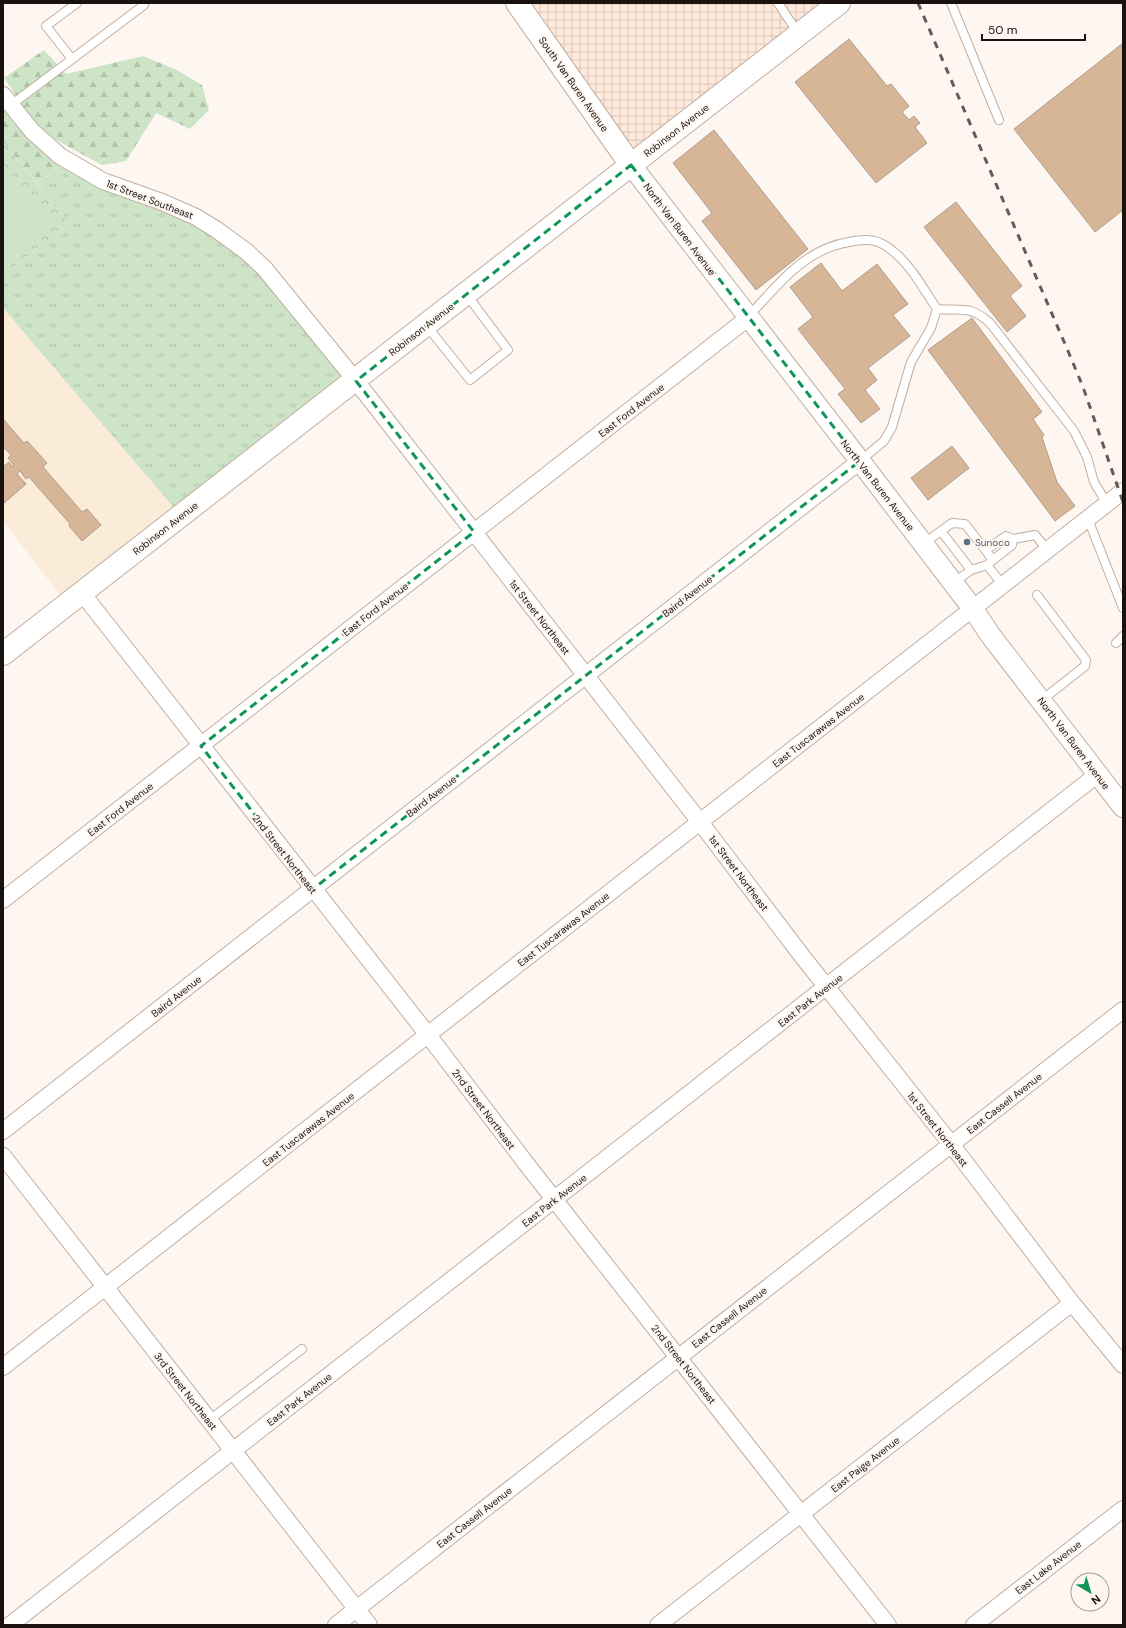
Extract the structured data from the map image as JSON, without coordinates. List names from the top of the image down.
{
  "streets": {
    "main road": ["South Van Buren Avenue", "Robinson Avenue"],
    "street": [
      "1st Street Southeast",
      "North Van Buren Avenue",
      "East Ford Avenue",
      "Baird Avenue",
      "1st Street Northeast",
      "East Tuscarawas Avenue",
      "2nd Street Northeast",
      "East Park Avenue",
      "East Cassell Avenue",
      "3rd Street Northeast",
      "East Paige Avenue",
      "East Lake Avenue"
    ]
  },
  "crossings": [
    ["South Van Buren Avenue", "Robinson Avenue"],
    ["South Van Buren Avenue", "North Van Buren Avenue"],
    ["Robinson Avenue", "1st Street Southeast"],
    ["Robinson Avenue", "North Van Buren Avenue"],
    ["Robinson Avenue", "1st Street Northeast"],
    ["Robinson Avenue", "2nd Street Northeast"],
    ["1st Street Southeast", "1st Street Northeast"],
    ["North Van Buren Avenue", "East Ford Avenue"],
    ["North Van Buren Avenue", "Baird Avenue"],
    ["North Van Buren Avenue", "East Tuscarawas Avenue"],
    ["North Van Buren Avenue", "East Park Avenue"],
    ["East Ford Avenue", "1st Street Northeast"],
    ["East Ford Avenue", "2nd Street Northeast"],
    ["Baird Avenue", "1st Street Northeast"],
    ["Baird Avenue", "2nd Street Northeast"],
    ["1st Street Northeast", "East Tuscarawas Avenue"],
    ["1st Street Northeast", "East Park Avenue"],
    ["1st Street Northeast", "East Cassell Avenue"],
    ["1st Street Northeast", "East Paige Avenue"],
    ["East Tuscarawas Avenue", "2nd Street Northeast"],
    ["East Tuscarawas Avenue", "3rd Street Northeast"],
    ["2nd Street Northeast", "East Park Avenue"],
    ["2nd Street Northeast", "East Cassell Avenue"],
    ["2nd Street Northeast", "East Paige Avenue"],
    ["East Park Avenue", "3rd Street Northeast"],
    ["East Cassell Avenue", "3rd Street Northeast"]
  ],
  "places": ["Sunoco"],
  "scale_bar": "50 m",
  "north": "bottom right"
}
